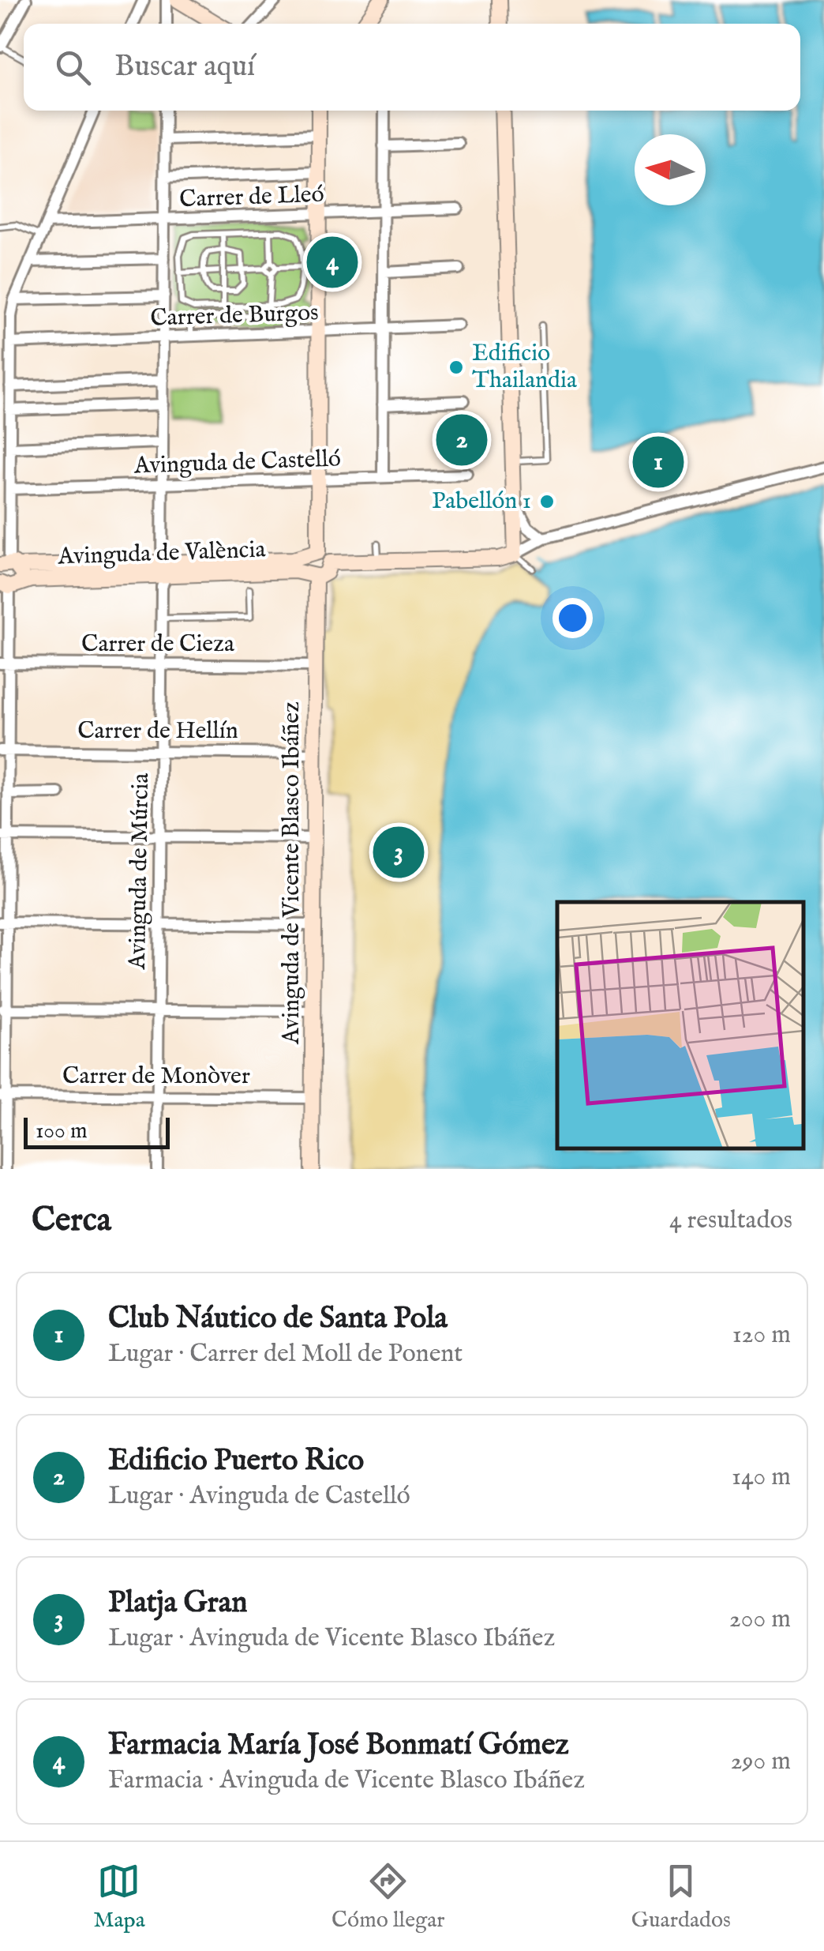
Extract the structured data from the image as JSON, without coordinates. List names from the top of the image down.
{
  "streets": {
    "street": [
      "Carrer de Lleó",
      "Carrer de Burgos",
      "Avinguda de Castelló",
      "Avinguda de València",
      "Carrer de Cieza",
      "Carrer de Hellín",
      "Avinguda de Múrcia",
      "Avinguda de Vicente Blasco Ibáñez",
      "Carrer de Monòver"
    ]
  },
  "crossings": [
    ["Carrer de Lleó", "Avinguda de Múrcia"],
    ["Carrer de Burgos", "Avinguda de Múrcia"],
    ["Avinguda de Castelló", "Avinguda de Múrcia"],
    ["Avinguda de València", "Avinguda de Múrcia"],
    ["Avinguda de València", "Avinguda de Vicente Blasco Ibáñez"],
    ["Carrer de Cieza", "Avinguda de Múrcia"],
    ["Carrer de Cieza", "Avinguda de Vicente Blasco Ibáñez"],
    ["Carrer de Hellín", "Avinguda de Múrcia"],
    ["Carrer de Hellín", "Avinguda de Vicente Blasco Ibáñez"],
    ["Avinguda de Múrcia", "Carrer de Monòver"],
    ["Avinguda de Vicente Blasco Ibáñez", "Carrer de Monòver"]
  ],
  "places": ["Edificio Thailandia", "Pabellón 1"],
  "scale_bar": "100 m",
  "north": "left",
  "page": {
    "search": "Buscar aquí",
    "pins": [
      "4",
      "2",
      "1",
      "3"
    ],
    "scale": "100 m",
    "heading": ["Cerca", "4 resultados"],
    "list": [
      {
        "mark": "1",
        "name": "Club Náutico de Santa Pola",
        "note": "Lugar · Carrer del Moll de Ponent",
        "value": "120 m"
      },
      {
        "mark": "2",
        "name": "Edificio Puerto Rico",
        "note": "Lugar · Avinguda de Castelló",
        "value": "140 m"
      },
      {
        "mark": "3",
        "name": "Platja Gran",
        "note": "Lugar · Avinguda de Vicente Blasco Ibáñez",
        "value": "200 m"
      },
      {
        "mark": "4",
        "name": "Farmacia María José Bonmatí Gómez",
        "note": "Farmacia · Avinguda de Vicente Blasco Ibáñez",
        "value": "290 m"
      }
    ],
    "nav": ["Mapa", "Cómo llegar", "Guardados"]
  }
}
